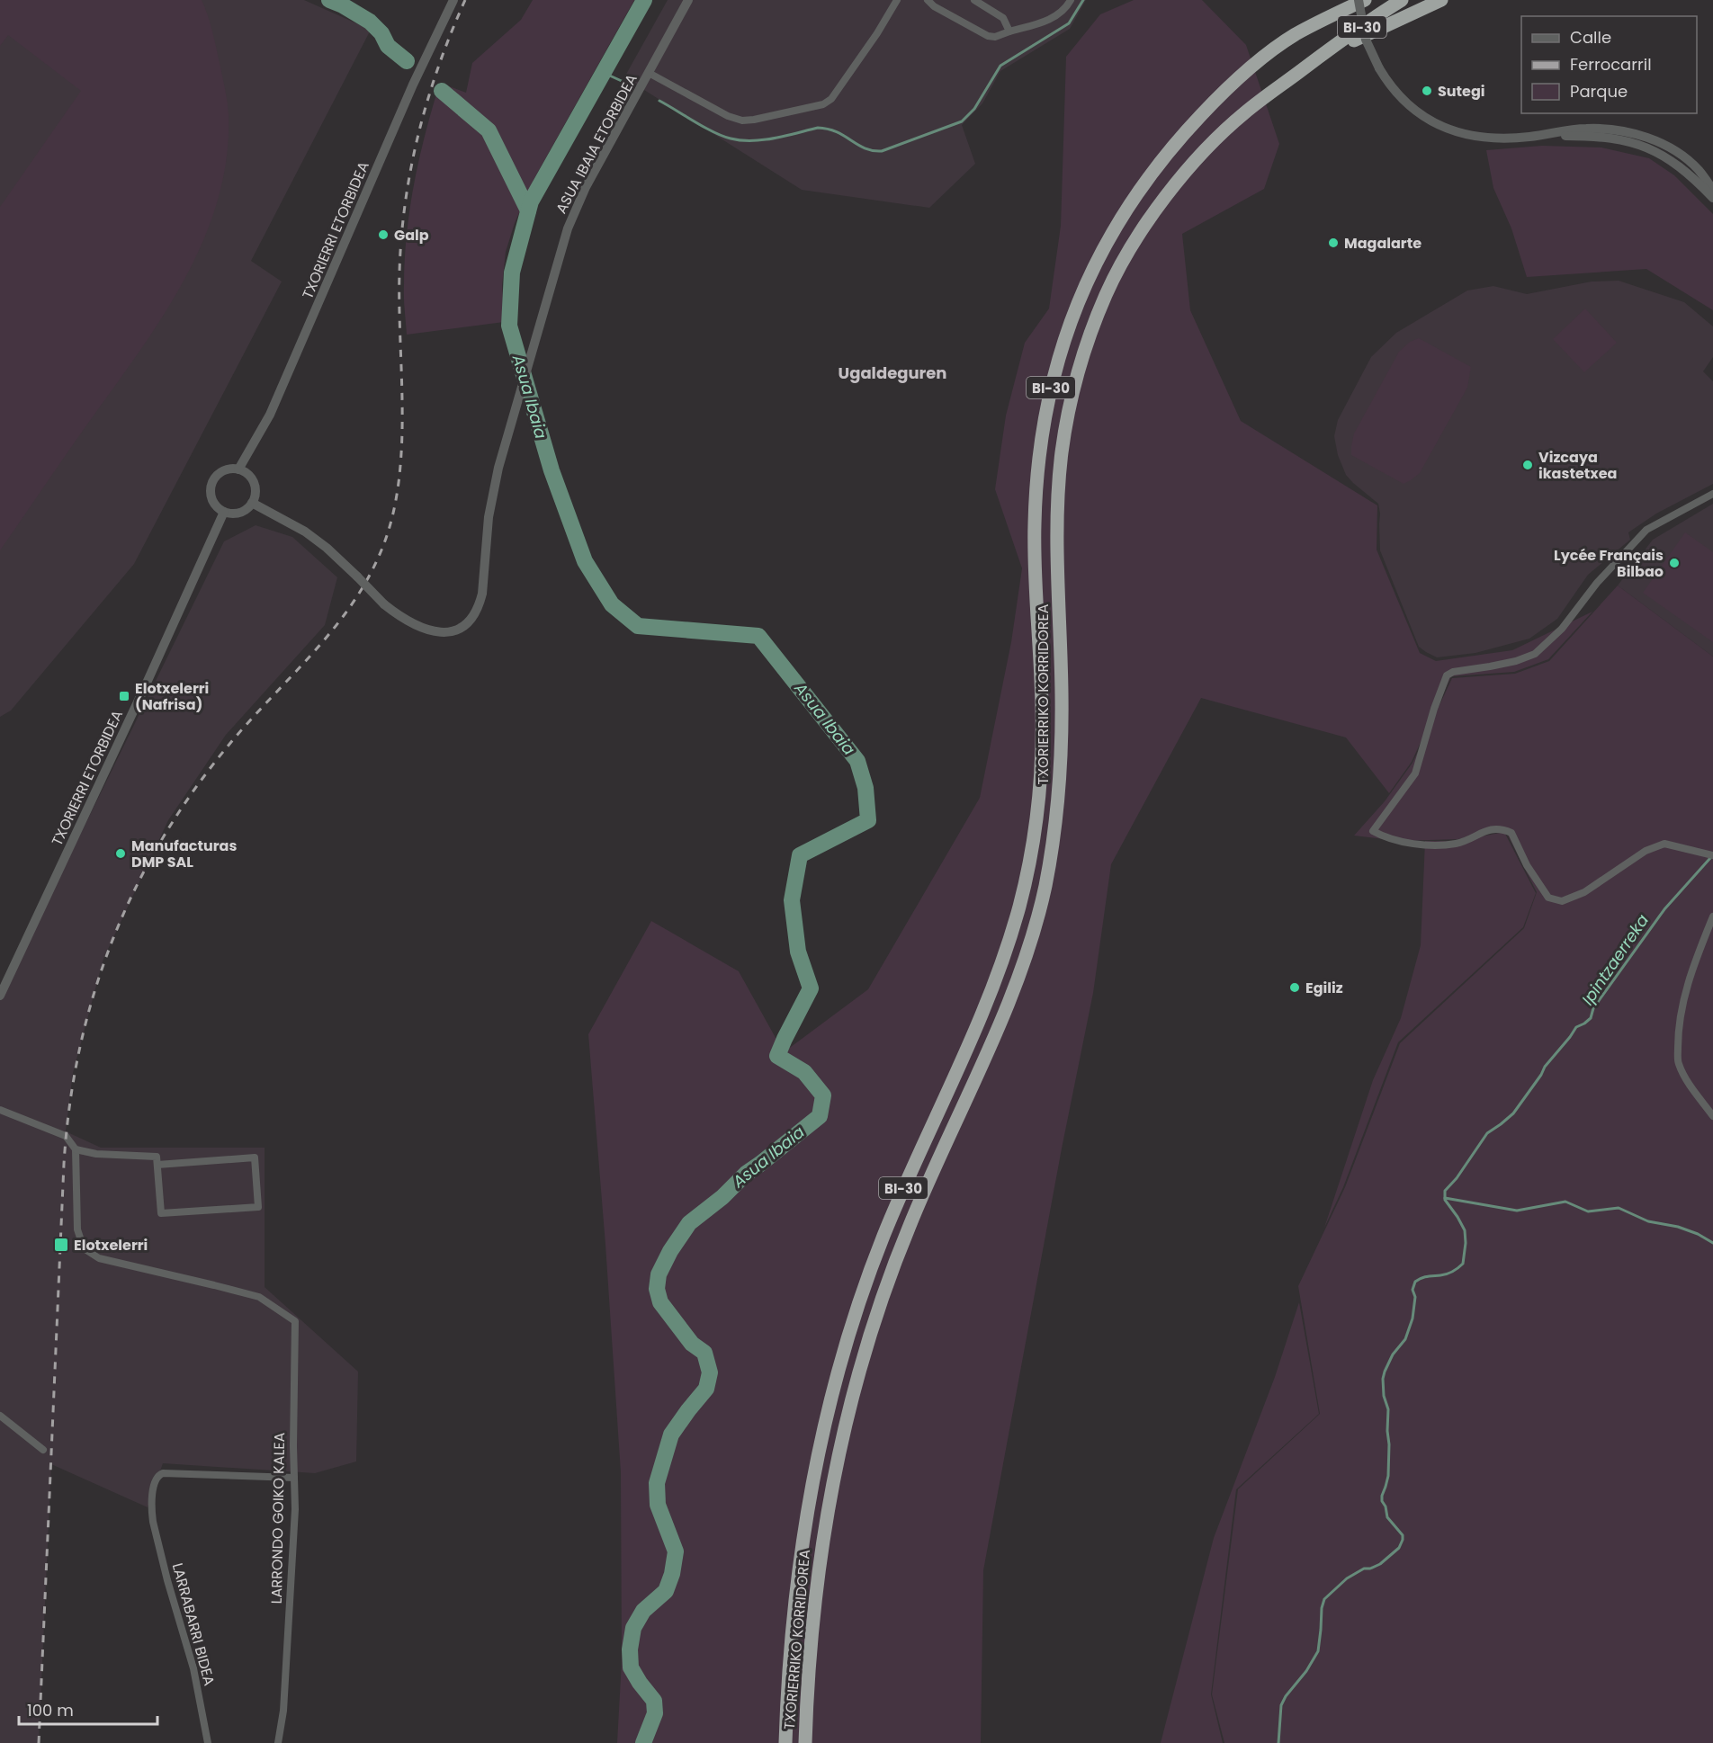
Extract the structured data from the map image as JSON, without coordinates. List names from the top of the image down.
{
  "streets": {
    "highway": ["BI-30", "TXORIERRIKO KORRIDOREA"],
    "street": [
      "ASUA IBAIA ETORBIDEA",
      "TXORIERRI ETORBIDEA",
      "LARRONDO GOIKO KALEA",
      "LARRABARRI BIDEA"
    ]
  },
  "crossings": [
    ["ASUA IBAIA ETORBIDEA", "TXORIERRI ETORBIDEA"],
    ["LARRONDO GOIKO KALEA", "LARRABARRI BIDEA"]
  ],
  "districts": ["Ugaldeguren"],
  "water": ["Asua Ibaia", "Ipintzaerreka"],
  "places": {
    "other": [
      "Sutegi",
      "Galp",
      "Magalarte",
      "Vizcaya ikastetxea",
      "Lycée Français Bilbao",
      "Manufacturas DMP SAL",
      "Egiliz"
    ],
    "transit": ["Elotxelerri (Nafrisa)", "Elotxelerri"]
  },
  "legend": ["Calle", "Ferrocarril", "Parque"],
  "scale_bar": "100 m"
}
